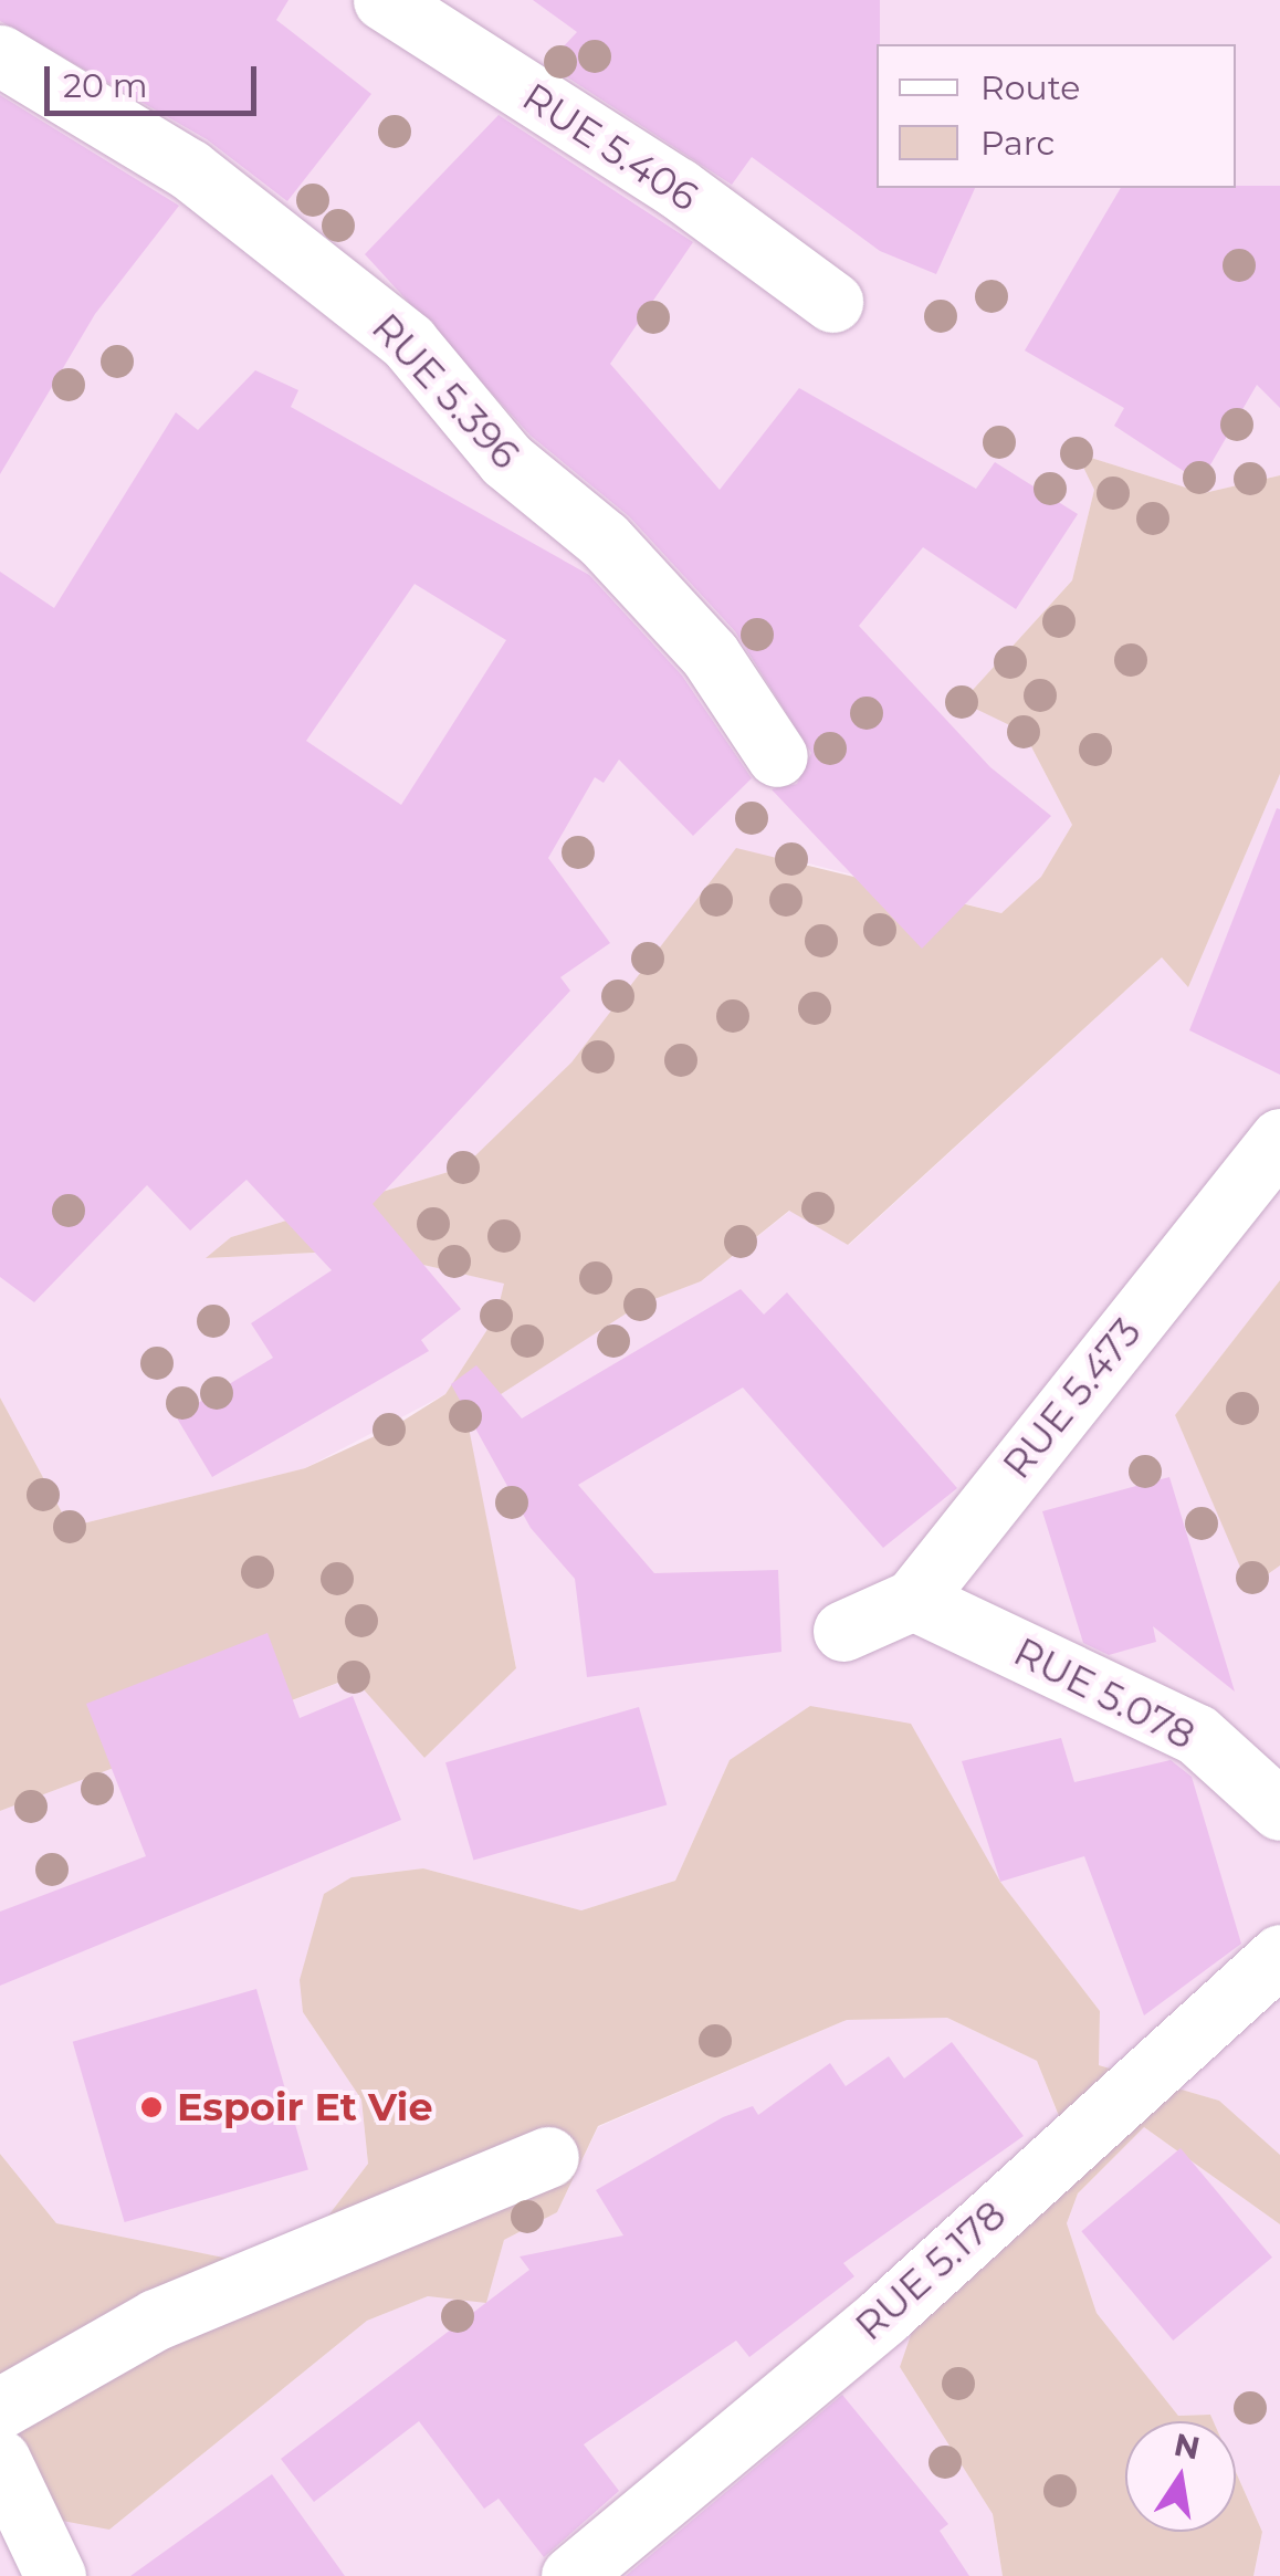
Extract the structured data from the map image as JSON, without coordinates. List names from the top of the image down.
{
  "streets": {
    "street": [
      "RUE 5.406",
      "RUE 5.396",
      "RUE 5.473",
      "RUE 5.078",
      "RUE 5.178"
    ]
  },
  "crossings": [
    ["RUE 5.473", "RUE 5.078"]
  ],
  "places": ["Espoir Et Vie"],
  "legend": ["Route", "Parc"],
  "scale_bar": "20 m",
  "north": "top"
}
